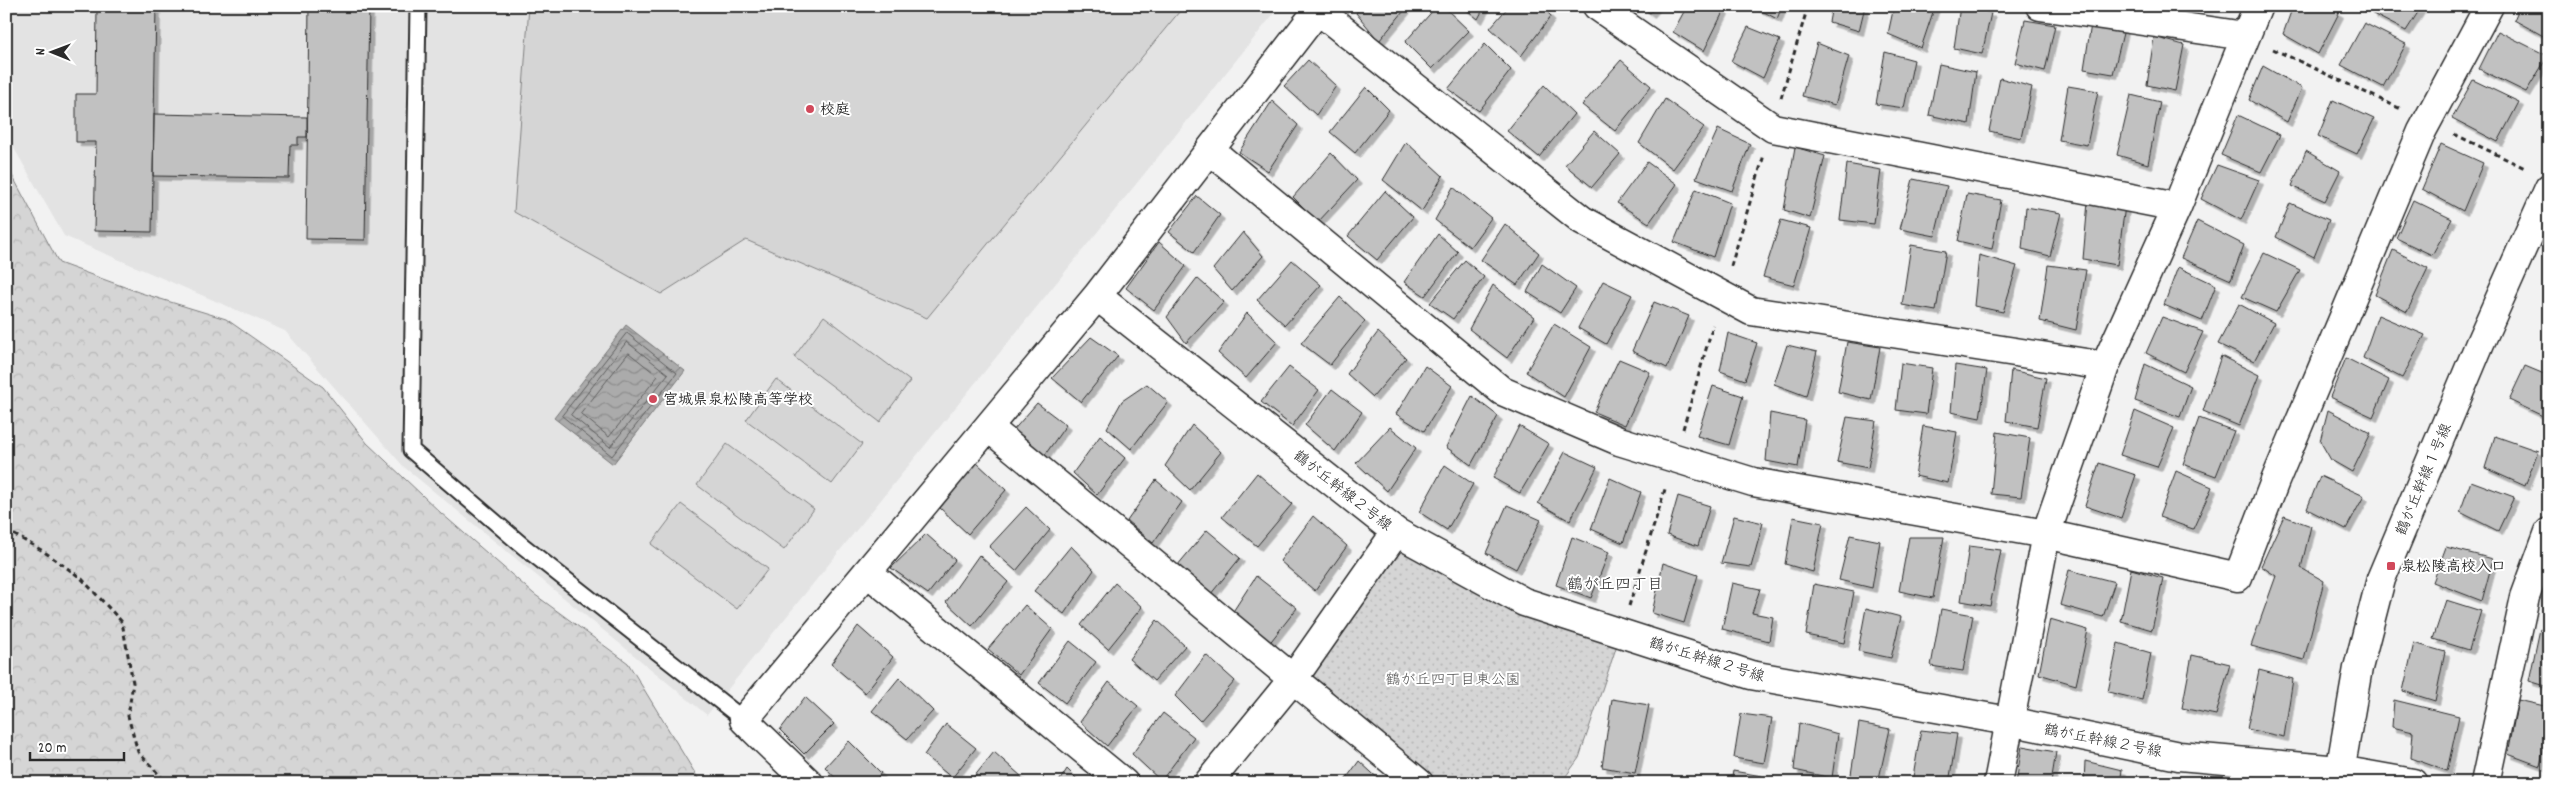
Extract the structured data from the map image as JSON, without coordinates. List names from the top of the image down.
{
  "streets": {
    "street": ["鶴が丘幹線１号線", "鶴が丘幹線２号線"]
  },
  "crossings": [
    ["鶴が丘幹線１号線", "鶴が丘幹線２号線"]
  ],
  "districts": ["鶴が丘四丁目"],
  "parks": ["鶴が丘四丁目東公園"],
  "places": {
    "other": ["校庭", "宮城県泉松陵高等学校"],
    "transit": ["泉松陵高校入口"]
  },
  "scale_bar": "20 m",
  "north": "left"
}
